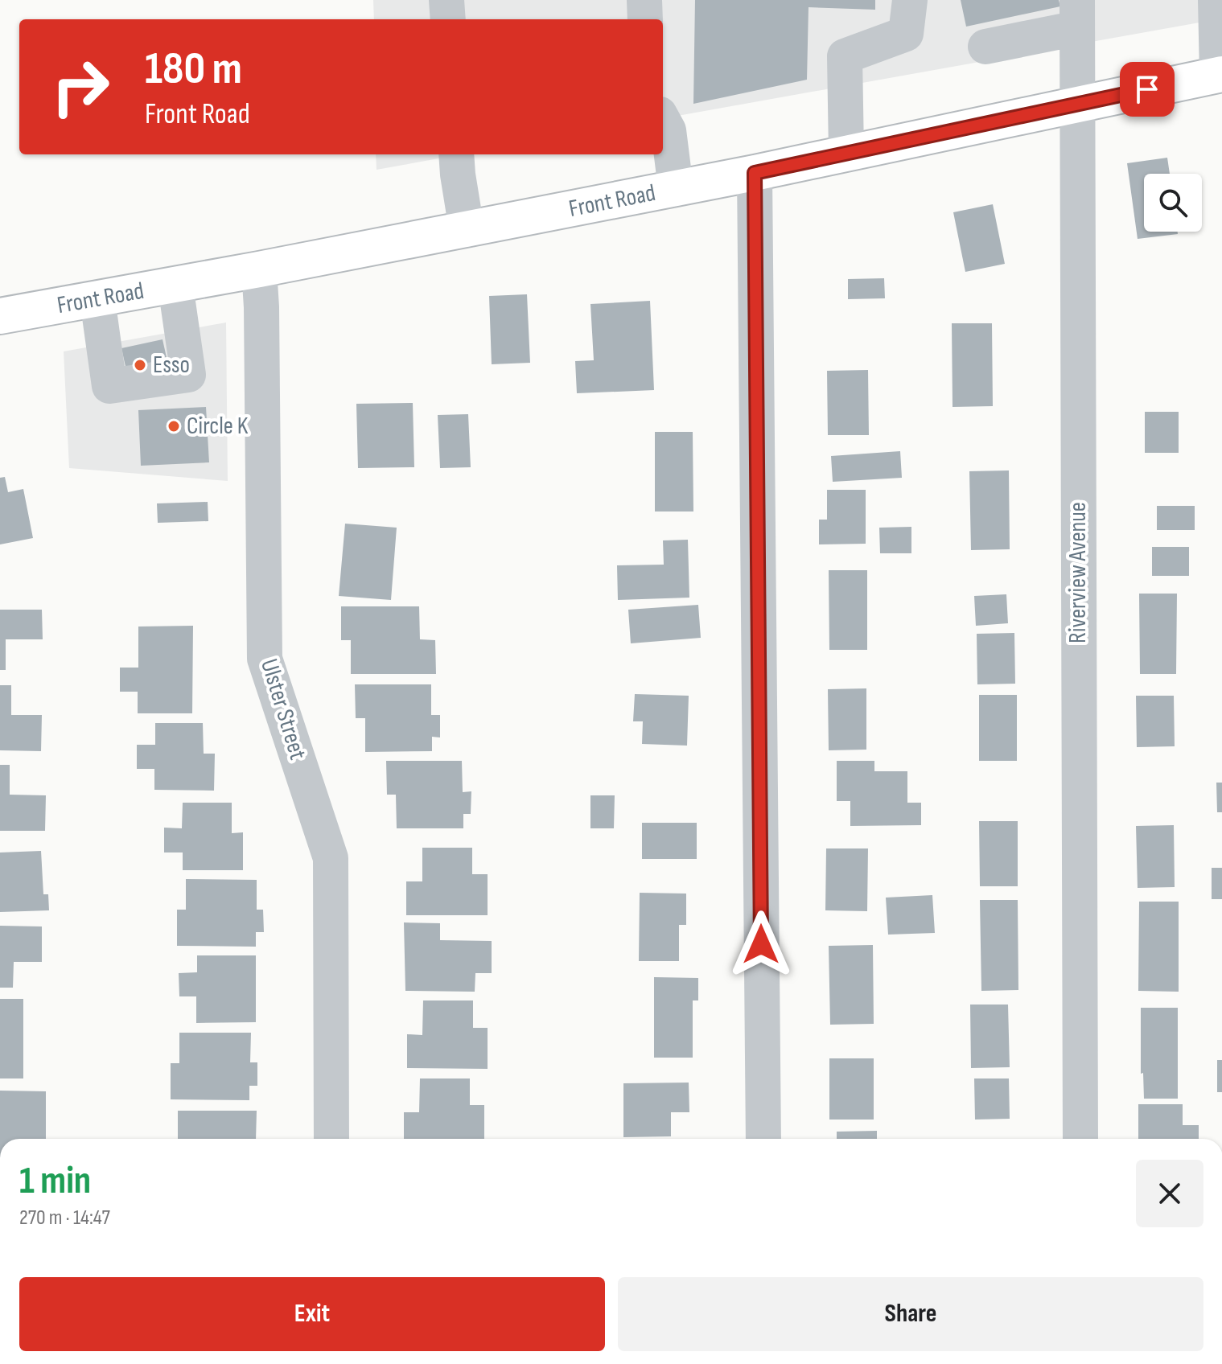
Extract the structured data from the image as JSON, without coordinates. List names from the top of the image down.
{
  "streets": {
    "main road": ["Front Road"],
    "street": ["Riverview Avenue", "Ulster Street"]
  },
  "crossings": [
    ["Front Road", "Riverview Avenue"],
    ["Front Road", "Ulster Street"]
  ],
  "places": ["Esso", "Circle K"],
  "page": {
    "turn": ["180 m", "Front Road"],
    "heading": ["1 min", "270 m · 14:47"],
    "buttons": ["Exit", "Share"]
  }
}
